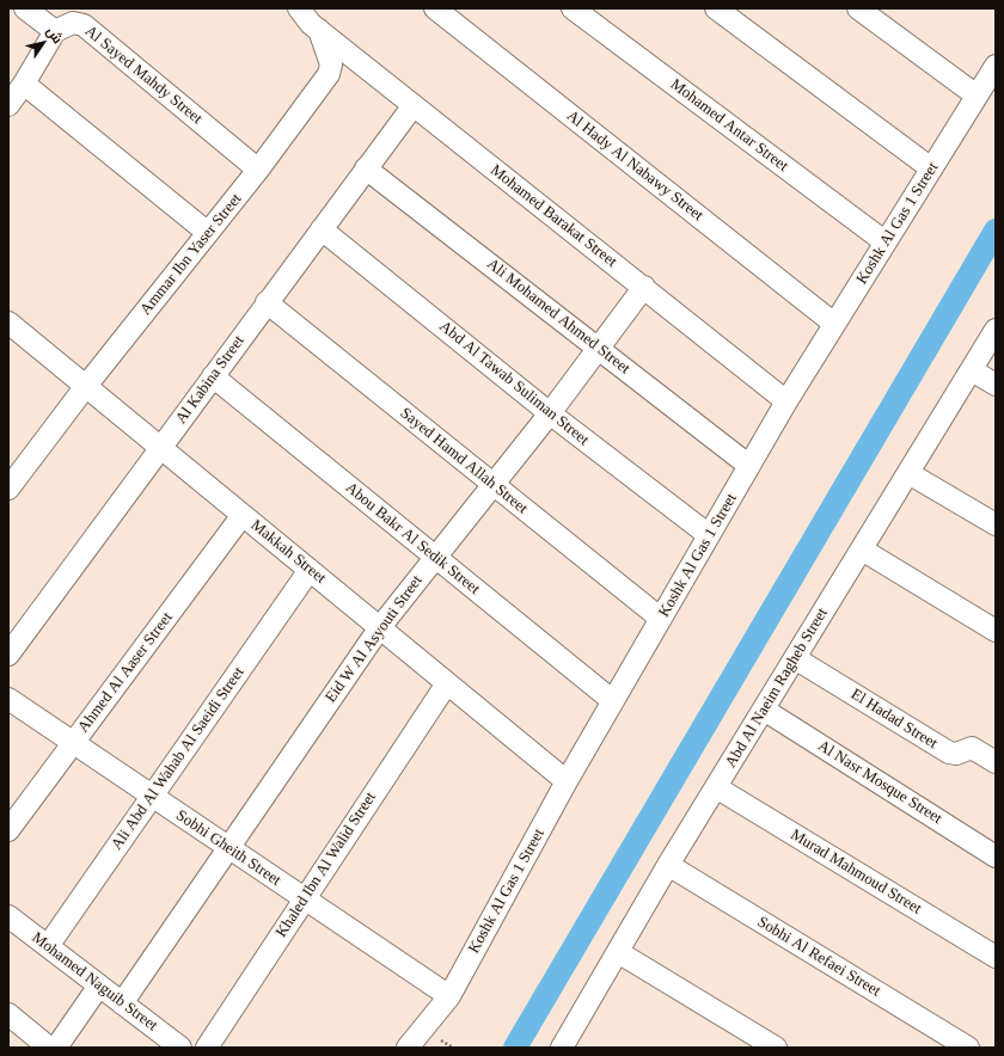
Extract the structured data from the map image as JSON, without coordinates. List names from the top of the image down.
{
  "streets": {
    "street": [
      "Al Sayed Mahdy Street",
      "Mohamed Antar Street",
      "Al Hady Al Nabawy Street",
      "Mohamed Barakat Street",
      "Koshk Al Gas 1 Street",
      "Ammar Ibn Yaser Street",
      "Ali Mohamed Ahmed Street",
      "Al Kabina Street",
      "Abd Al Tawab Suliman Street",
      "Sayed Hamd Allah Street",
      "Abou Bakr Al Sedik Street",
      "Makkah Street",
      "Eid W Al Asyouti Street",
      "Ahmed Al Aaser Street",
      "Abd Al Naeim Ragheb Street",
      "El Hadad Street",
      "Ali Abd Al Wahab Al Saeidi Street",
      "Al Nasr Mosque Street",
      "Sobhi Gheith Street",
      "Khaled Ibn Al Walid Street",
      "Murad Mahmoud Street",
      "Sobhi Al Refaei Street",
      "Mohamed Naguib Street"
    ]
  },
  "crossings": [
    ["Al Sayed Mahdy Street", "Ammar Ibn Yaser Street"],
    ["Mohamed Antar Street", "Koshk Al Gas 1 Street"],
    ["Al Hady Al Nabawy Street", "Koshk Al Gas 1 Street"],
    ["Mohamed Barakat Street", "Koshk Al Gas 1 Street"],
    ["Mohamed Barakat Street", "Ammar Ibn Yaser Street"],
    ["Mohamed Barakat Street", "Al Kabina Street"],
    ["Mohamed Barakat Street", "Eid W Al Asyouti Street"],
    ["Koshk Al Gas 1 Street", "Ali Mohamed Ahmed Street"],
    ["Koshk Al Gas 1 Street", "Abd Al Tawab Suliman Street"],
    ["Koshk Al Gas 1 Street", "Sayed Hamd Allah Street"],
    ["Koshk Al Gas 1 Street", "Abou Bakr Al Sedik Street"],
    ["Koshk Al Gas 1 Street", "Makkah Street"],
    ["Koshk Al Gas 1 Street", "Sobhi Gheith Street"],
    ["Ammar Ibn Yaser Street", "Makkah Street"],
    ["Ali Mohamed Ahmed Street", "Al Kabina Street"],
    ["Ali Mohamed Ahmed Street", "Eid W Al Asyouti Street"],
    ["Al Kabina Street", "Abd Al Tawab Suliman Street"],
    ["Al Kabina Street", "Sayed Hamd Allah Street"],
    ["Al Kabina Street", "Abou Bakr Al Sedik Street"],
    ["Al Kabina Street", "Makkah Street"],
    ["Abd Al Tawab Suliman Street", "Eid W Al Asyouti Street"],
    ["Sayed Hamd Allah Street", "Eid W Al Asyouti Street"],
    ["Abou Bakr Al Sedik Street", "Eid W Al Asyouti Street"],
    ["Makkah Street", "Eid W Al Asyouti Street"],
    ["Makkah Street", "Ahmed Al Aaser Street"],
    ["Makkah Street", "Ali Abd Al Wahab Al Saeidi Street"],
    ["Makkah Street", "Khaled Ibn Al Walid Street"],
    ["Eid W Al Asyouti Street", "Sobhi Gheith Street"],
    ["Eid W Al Asyouti Street", "Mohamed Naguib Street"],
    ["Ahmed Al Aaser Street", "Sobhi Gheith Street"],
    ["Abd Al Naeim Ragheb Street", "El Hadad Street"],
    ["Abd Al Naeim Ragheb Street", "Al Nasr Mosque Street"],
    ["Abd Al Naeim Ragheb Street", "Murad Mahmoud Street"],
    ["Abd Al Naeim Ragheb Street", "Sobhi Al Refaei Street"],
    ["Ali Abd Al Wahab Al Saeidi Street", "Sobhi Gheith Street"],
    ["Ali Abd Al Wahab Al Saeidi Street", "Mohamed Naguib Street"],
    ["Sobhi Gheith Street", "Khaled Ibn Al Walid Street"]
  ],
  "north": "top right"
}
